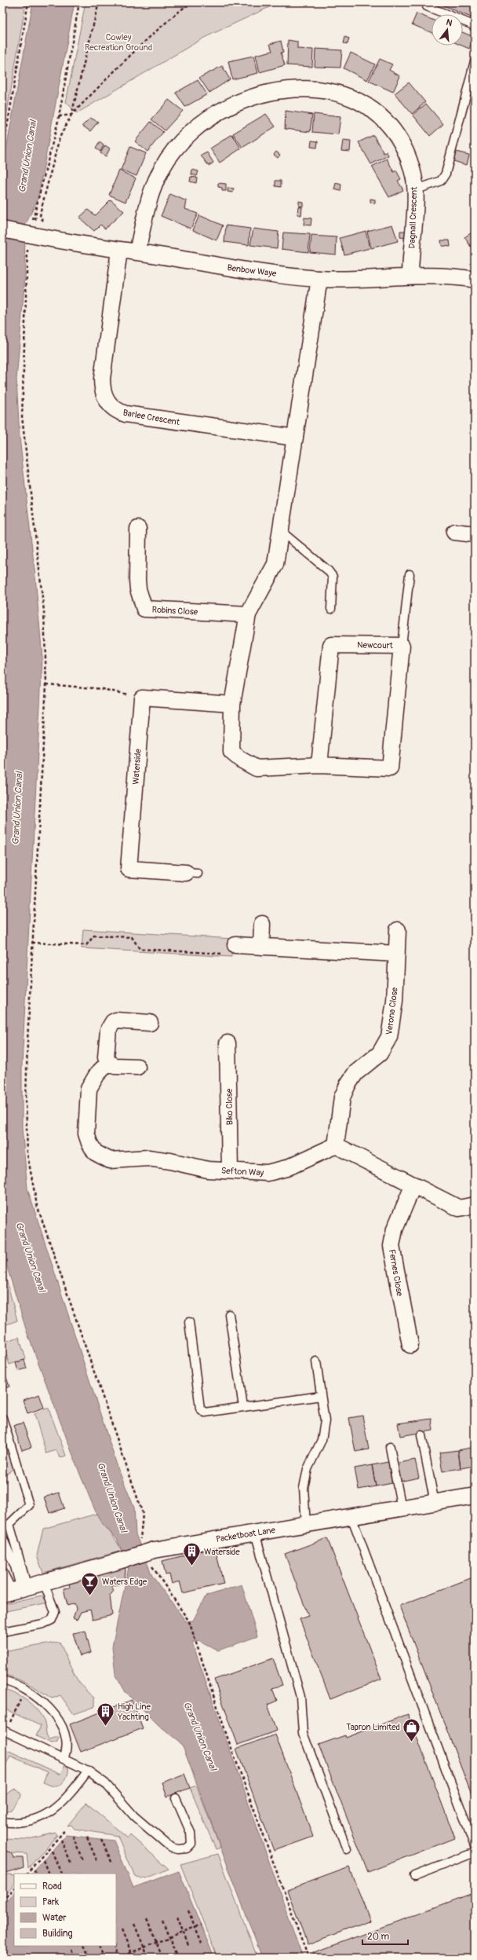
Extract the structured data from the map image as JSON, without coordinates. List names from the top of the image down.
{
  "streets": {
    "street": [
      "Dagnall Crescent",
      "Benbow Waye",
      "Barlee Crescent",
      "Robins Close",
      "Newcourt",
      "Waterside",
      "Verona Close",
      "Biko Close",
      "Sefton Way",
      "Fernes Close",
      "Packetboat Lane"
    ]
  },
  "crossings": [
    ["Dagnall Crescent", "Benbow Waye"],
    ["Benbow Waye", "Barlee Crescent"],
    ["Robins Close", "Newcourt"],
    ["Verona Close", "Sefton Way"],
    ["Biko Close", "Sefton Way"]
  ],
  "water": ["Grand Union Canal"],
  "parks": ["Cowley Recreation Ground"],
  "places": {
    "building": ["Waterside", "High Line Yachting"],
    "bar": ["Waters Edge"],
    "shop": ["Tapron Limited"]
  },
  "legend": [
    "Road",
    "Park",
    "Water",
    "Building"
  ],
  "scale_bar": "20 m",
  "north": "top"
}
